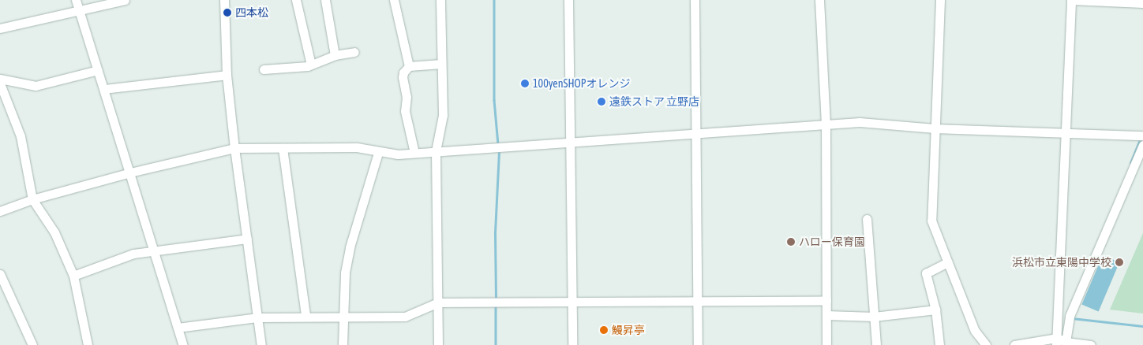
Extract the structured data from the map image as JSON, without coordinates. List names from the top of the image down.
{
  "places": [
    "四本松",
    "100yenSHOPオレンジ",
    "遠鉄ストア 立野店",
    "ハロー保育園",
    "浜松市立東陽中学校",
    "鰻昇亭"
  ]
}
